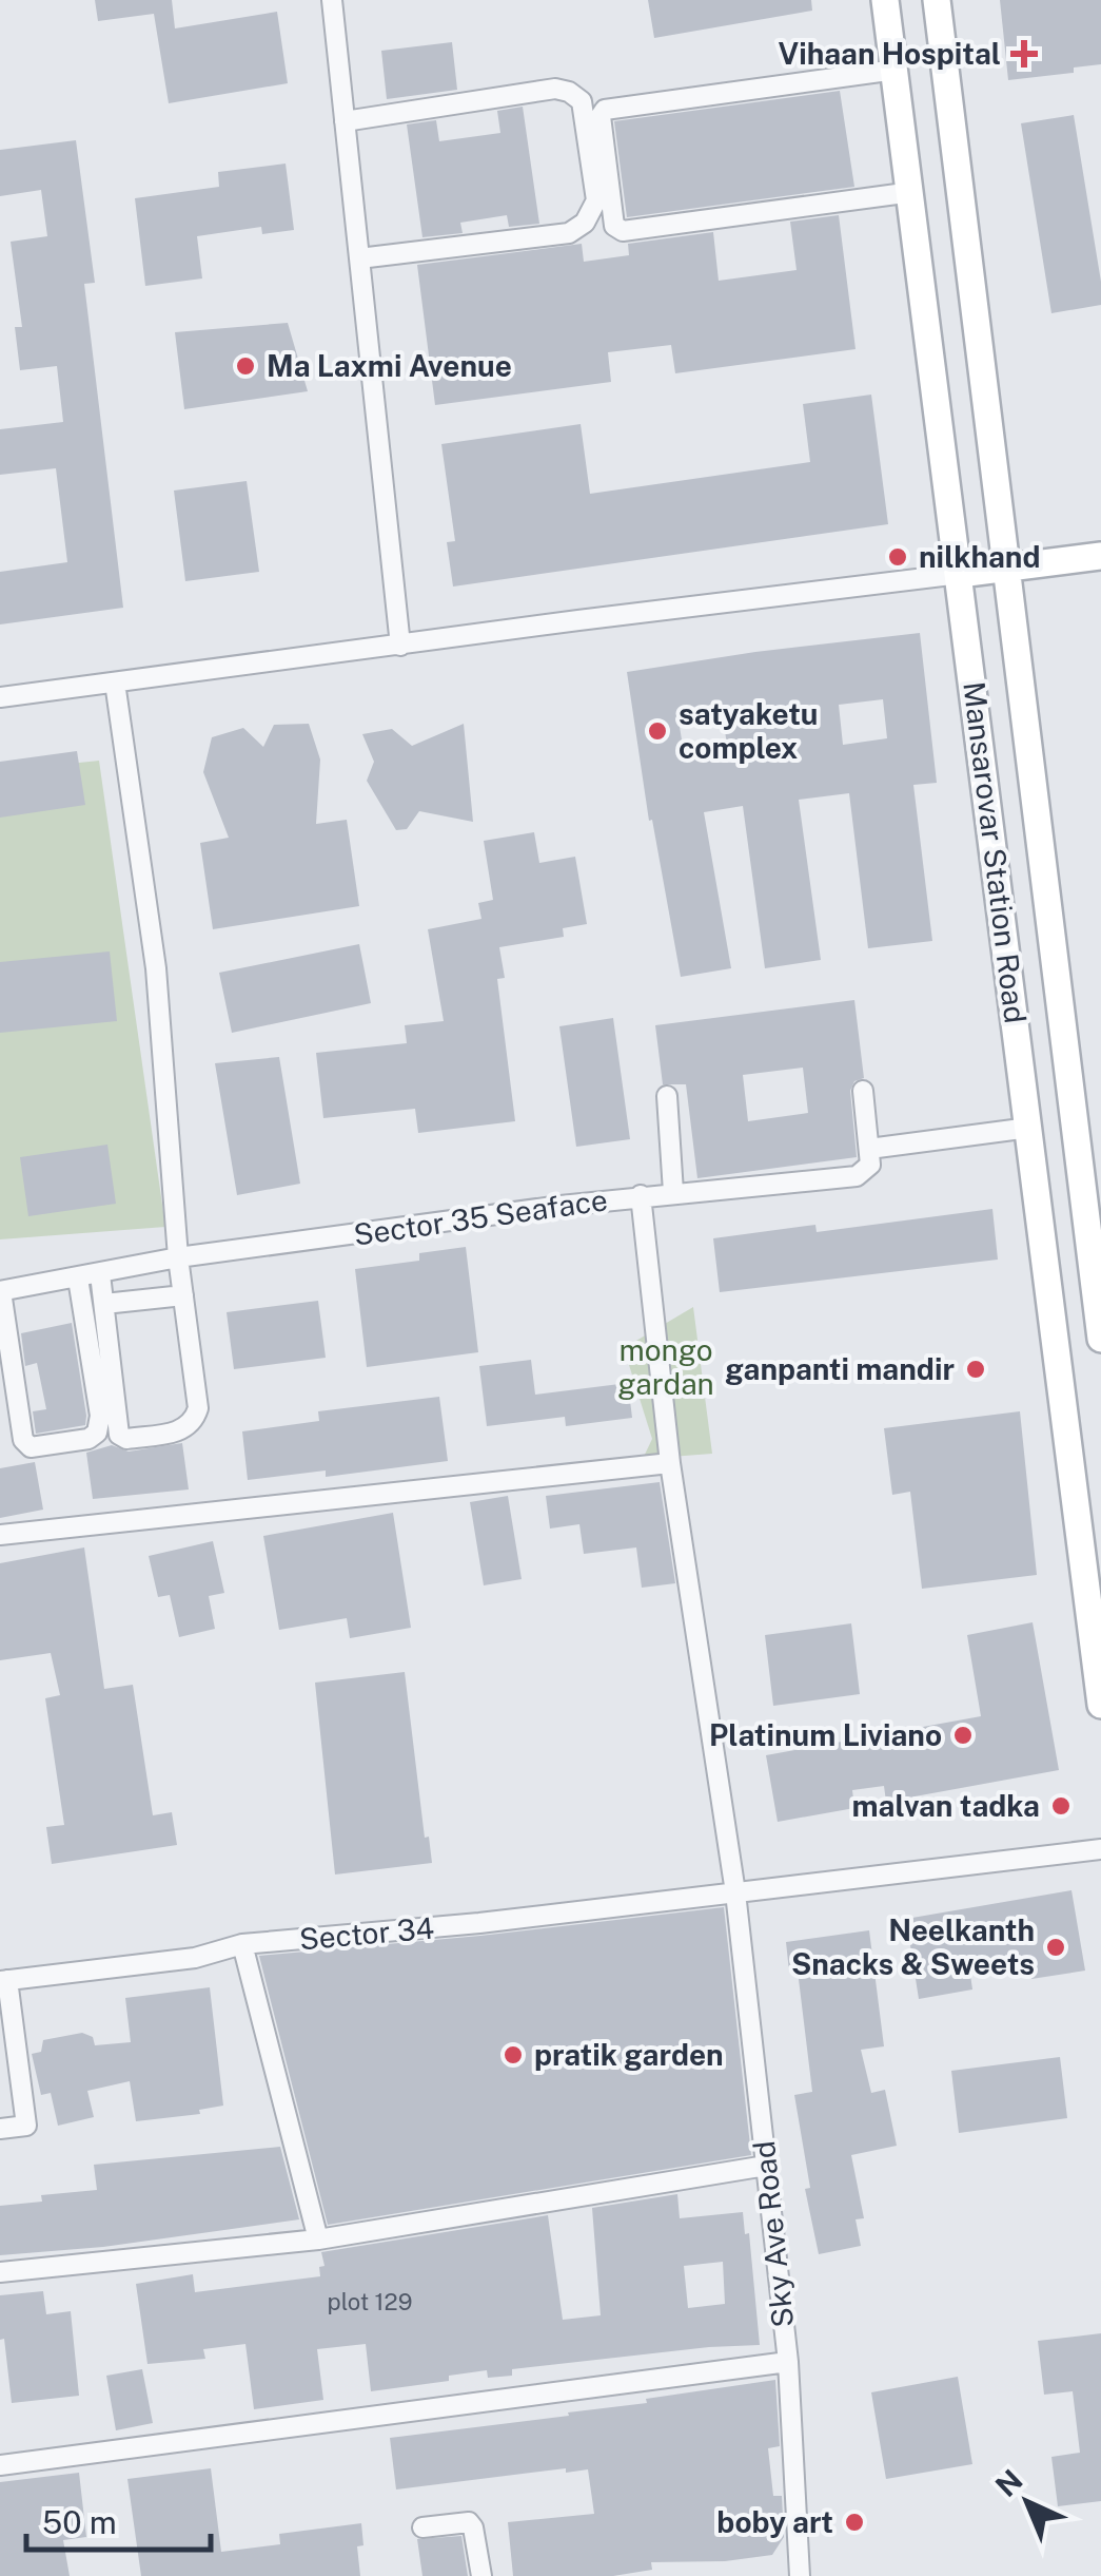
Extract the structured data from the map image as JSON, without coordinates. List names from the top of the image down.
{
  "streets": {
    "main road": ["Mansarovar Station Road"],
    "street": ["Sector 35 Seaface", "Sector 34", "Sky Ave Road"]
  },
  "crossings": [
    ["Sector 35 Seaface", "Sector 34"],
    ["Sector 35 Seaface", "Sky Ave Road"],
    ["Sector 34", "Sky Ave Road"]
  ],
  "parks": ["mongo gardan"],
  "places": {
    "health": ["Vihaan Hospital"],
    "other": [
      "Ma Laxmi Avenue",
      "nilkhand",
      "satyaketu complex",
      "ganpanti mandir",
      "Platinum Liviano",
      "malvan tadka",
      "Neelkanth Snacks & Sweets",
      "pratik garden",
      "boby art"
    ]
  },
  "house_numbers": ["plot 129"],
  "scale_bar": "50 m",
  "north": "top left"
}
